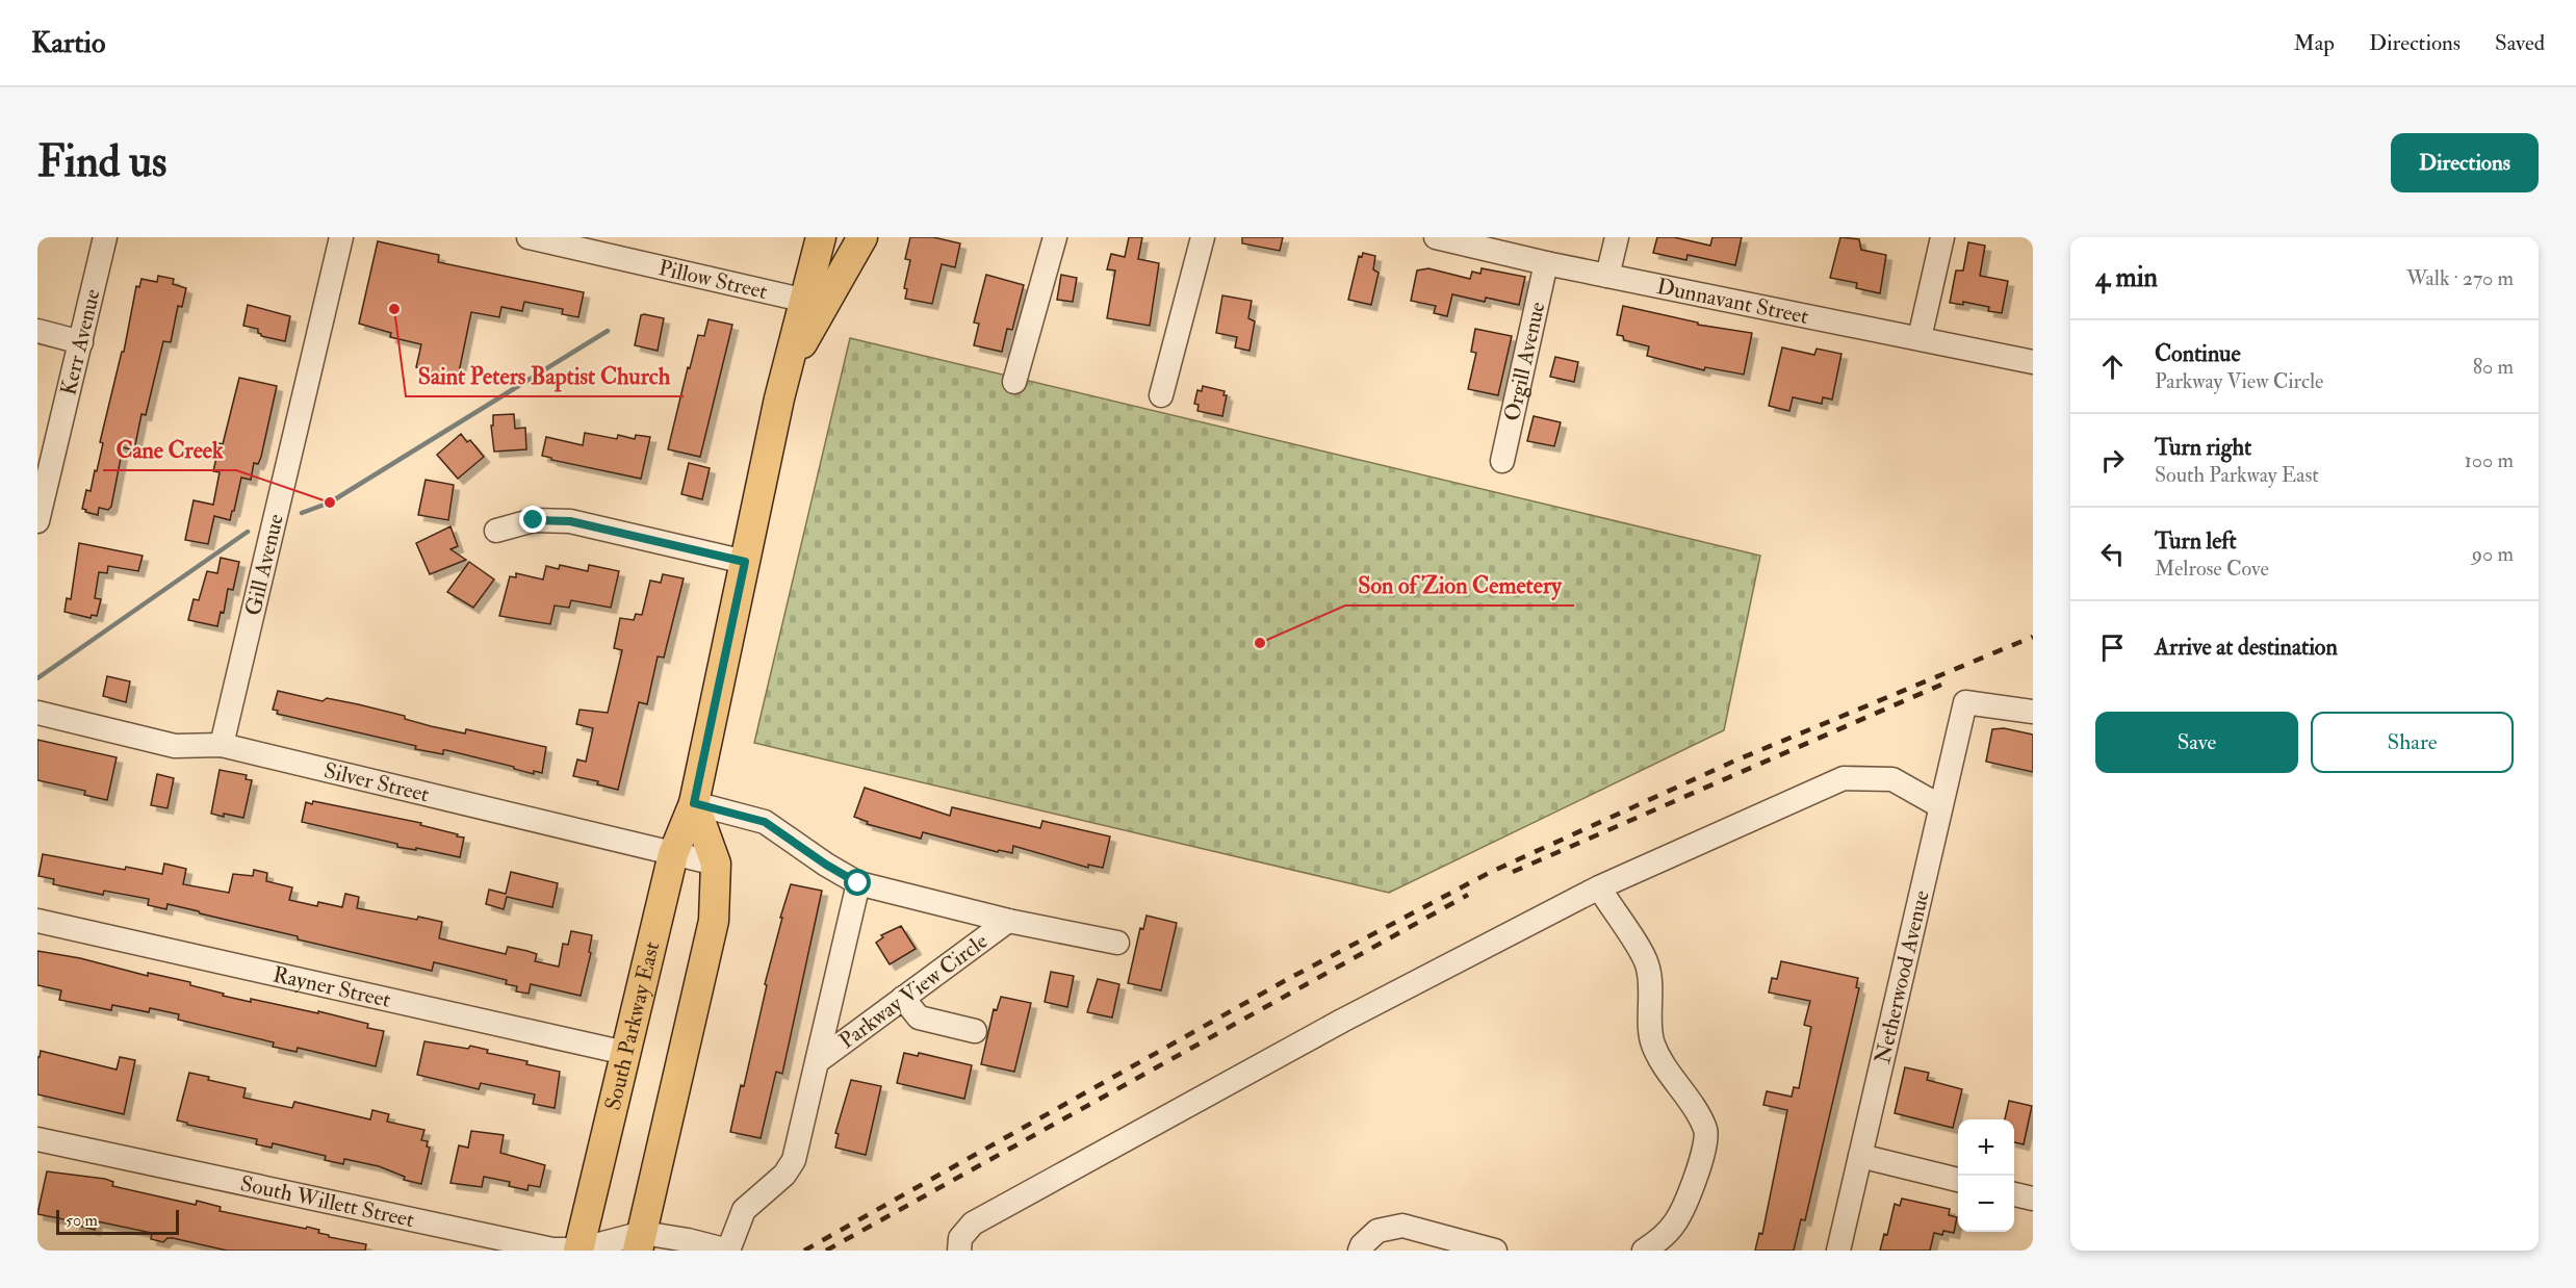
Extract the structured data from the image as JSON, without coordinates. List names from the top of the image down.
{
  "streets": {
    "main road": ["South Parkway East"],
    "street": [
      "Pillow Street",
      "Dunnavant Street",
      "Kerr Avenue",
      "Orgill Avenue",
      "Gill Avenue",
      "Silver Street",
      "Netherwood Avenue",
      "Rayner Street",
      "Parkway View Circle",
      "South Willett Street"
    ]
  },
  "crossings": [
    ["Pillow Street", "South Parkway East"],
    ["Dunnavant Street", "Orgill Avenue"],
    ["Gill Avenue", "Silver Street"],
    ["Silver Street", "South Parkway East"],
    ["Rayner Street", "South Parkway East"],
    ["Parkway View Circle", "South Parkway East"],
    ["Parkway View Circle", "South Willett Street"],
    ["South Parkway East", "South Willett Street"]
  ],
  "places": ["Saint Peters Baptist Church", "Cane Creek", "Son of Zion Cemetery"],
  "scale_bar": "50 m",
  "page": {
    "header": "Kartio",
    "nav": ["Map", "Directions", "Saved"],
    "buttons": [
      "Directions",
      ["Save", "Share"]
    ],
    "title": "Find us",
    "heading": ["4 min", "Walk · 270 m"],
    "list": [
      ["Continue", "Parkway View Circle", "80 m"],
      ["Turn right", "South Parkway East", "100 m"],
      ["Turn left", "Melrose Cove", "90 m"],
      "Arrive at destination"
    ],
    "map_buttons": ["+", "−"],
    "scale": "50 m"
  }
}
